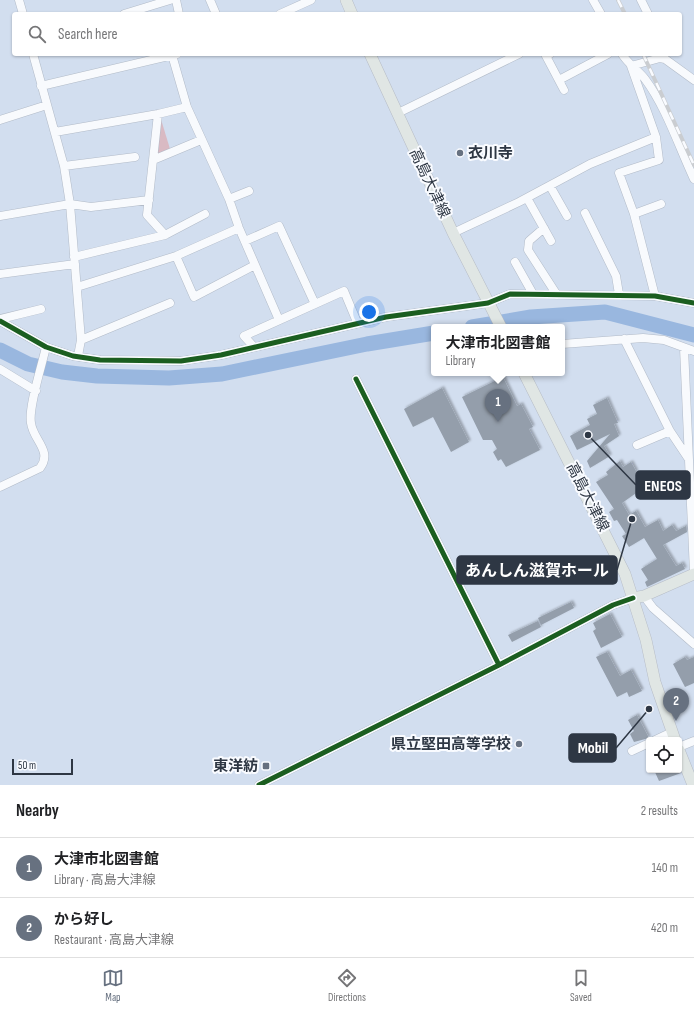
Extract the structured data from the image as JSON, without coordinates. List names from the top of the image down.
{
  "streets": {
    "main road": ["高島大津線"]
  },
  "places": {
    "other": [
      "衣川寺",
      "ENEOS",
      "あんしん滋賀ホール",
      "Mobil",
      "県立堅田高等学校"
    ],
    "transit": ["東洋紡"]
  },
  "scale_bar": "50 m",
  "page": {
    "search": "Search here",
    "popup": ["大津市北図書館", "Library"],
    "pins": ["1", "2"],
    "scale": "50 m",
    "heading": ["Nearby", "2 results"],
    "list": [
      {
        "mark": "1",
        "name": "大津市北図書館",
        "note": "Library · 高島大津線",
        "value": "140 m"
      },
      {
        "mark": "2",
        "name": "から好し",
        "note": "Restaurant · 高島大津線",
        "value": "420 m"
      }
    ],
    "nav": ["Map", "Directions", "Saved"]
  }
}
